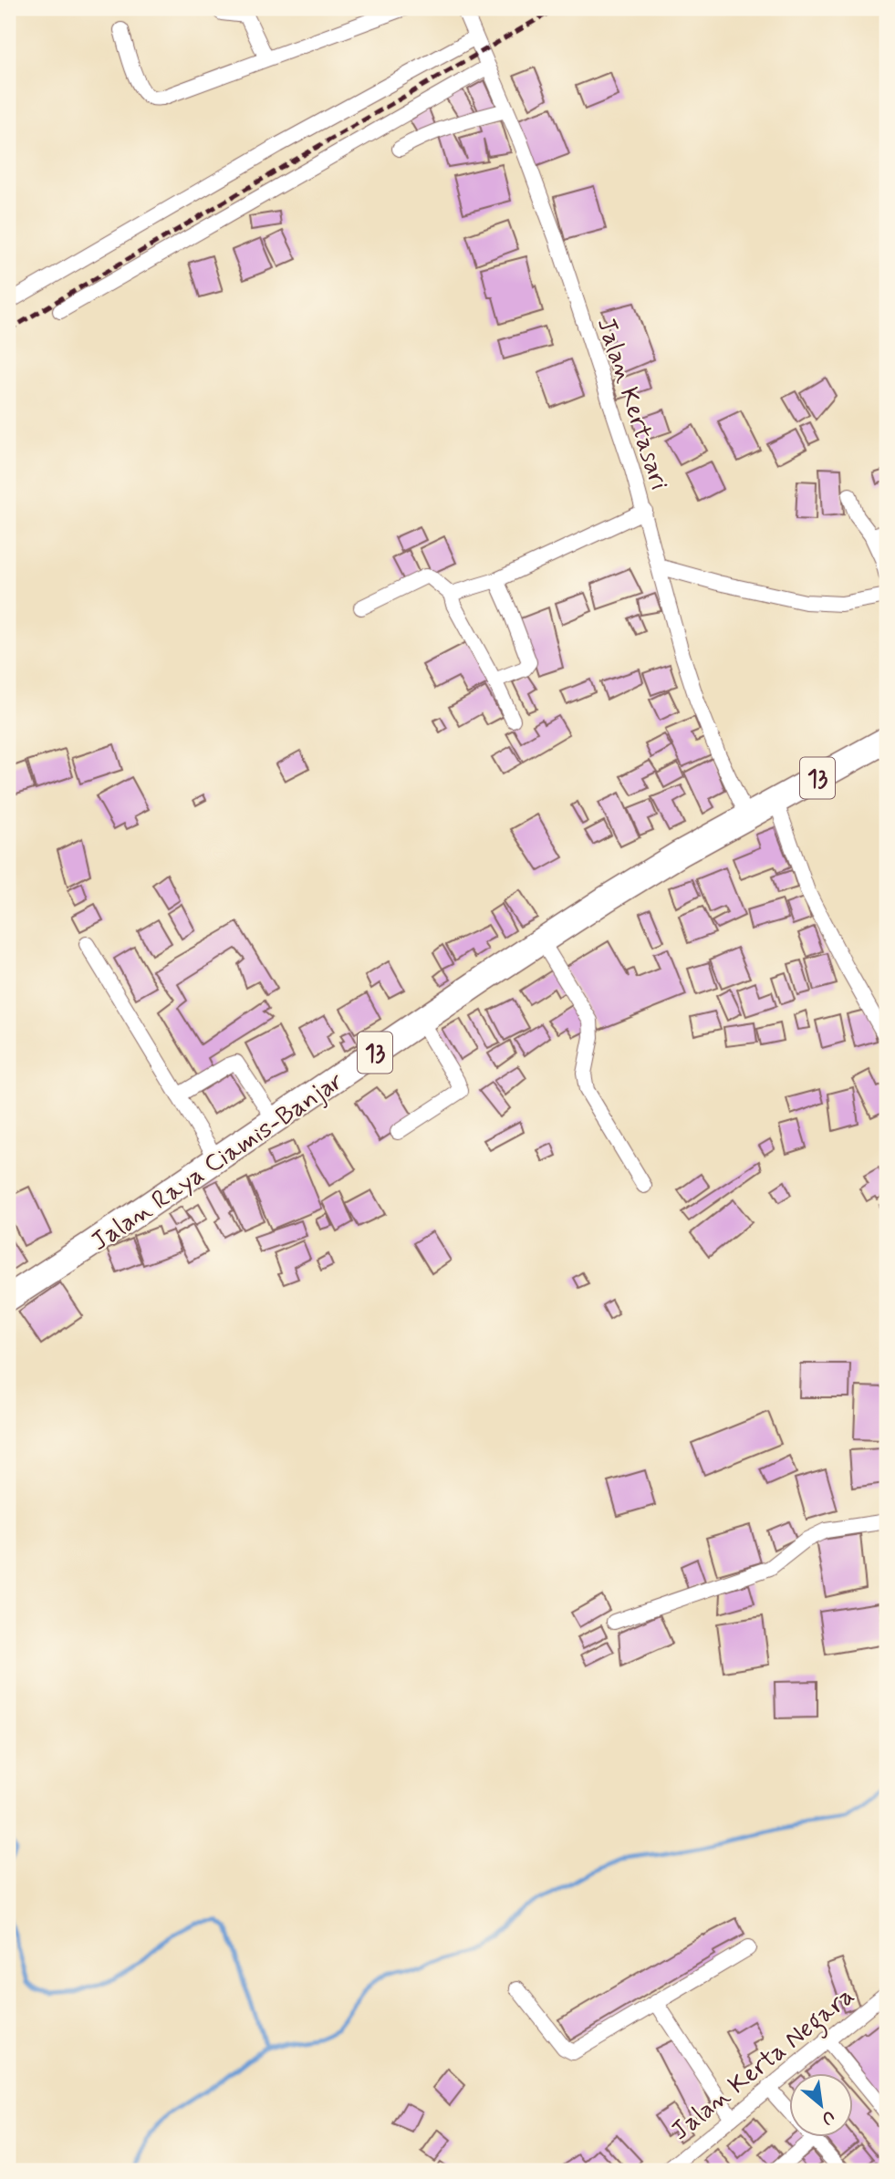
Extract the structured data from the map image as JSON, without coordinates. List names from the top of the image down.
{
  "streets": {
    "highway": ["13", "Jalan Raya Ciamis-Banjar"],
    "street": ["Jalan Kertasari", "Jalan Kerta Negara"]
  },
  "crossings": [
    ["Jalan Kertasari", "13"],
    ["Jalan Kertasari", "Jalan Raya Ciamis-Banjar"],
    ["13", "Jalan Raya Ciamis-Banjar"]
  ],
  "north": "bottom right"
}
